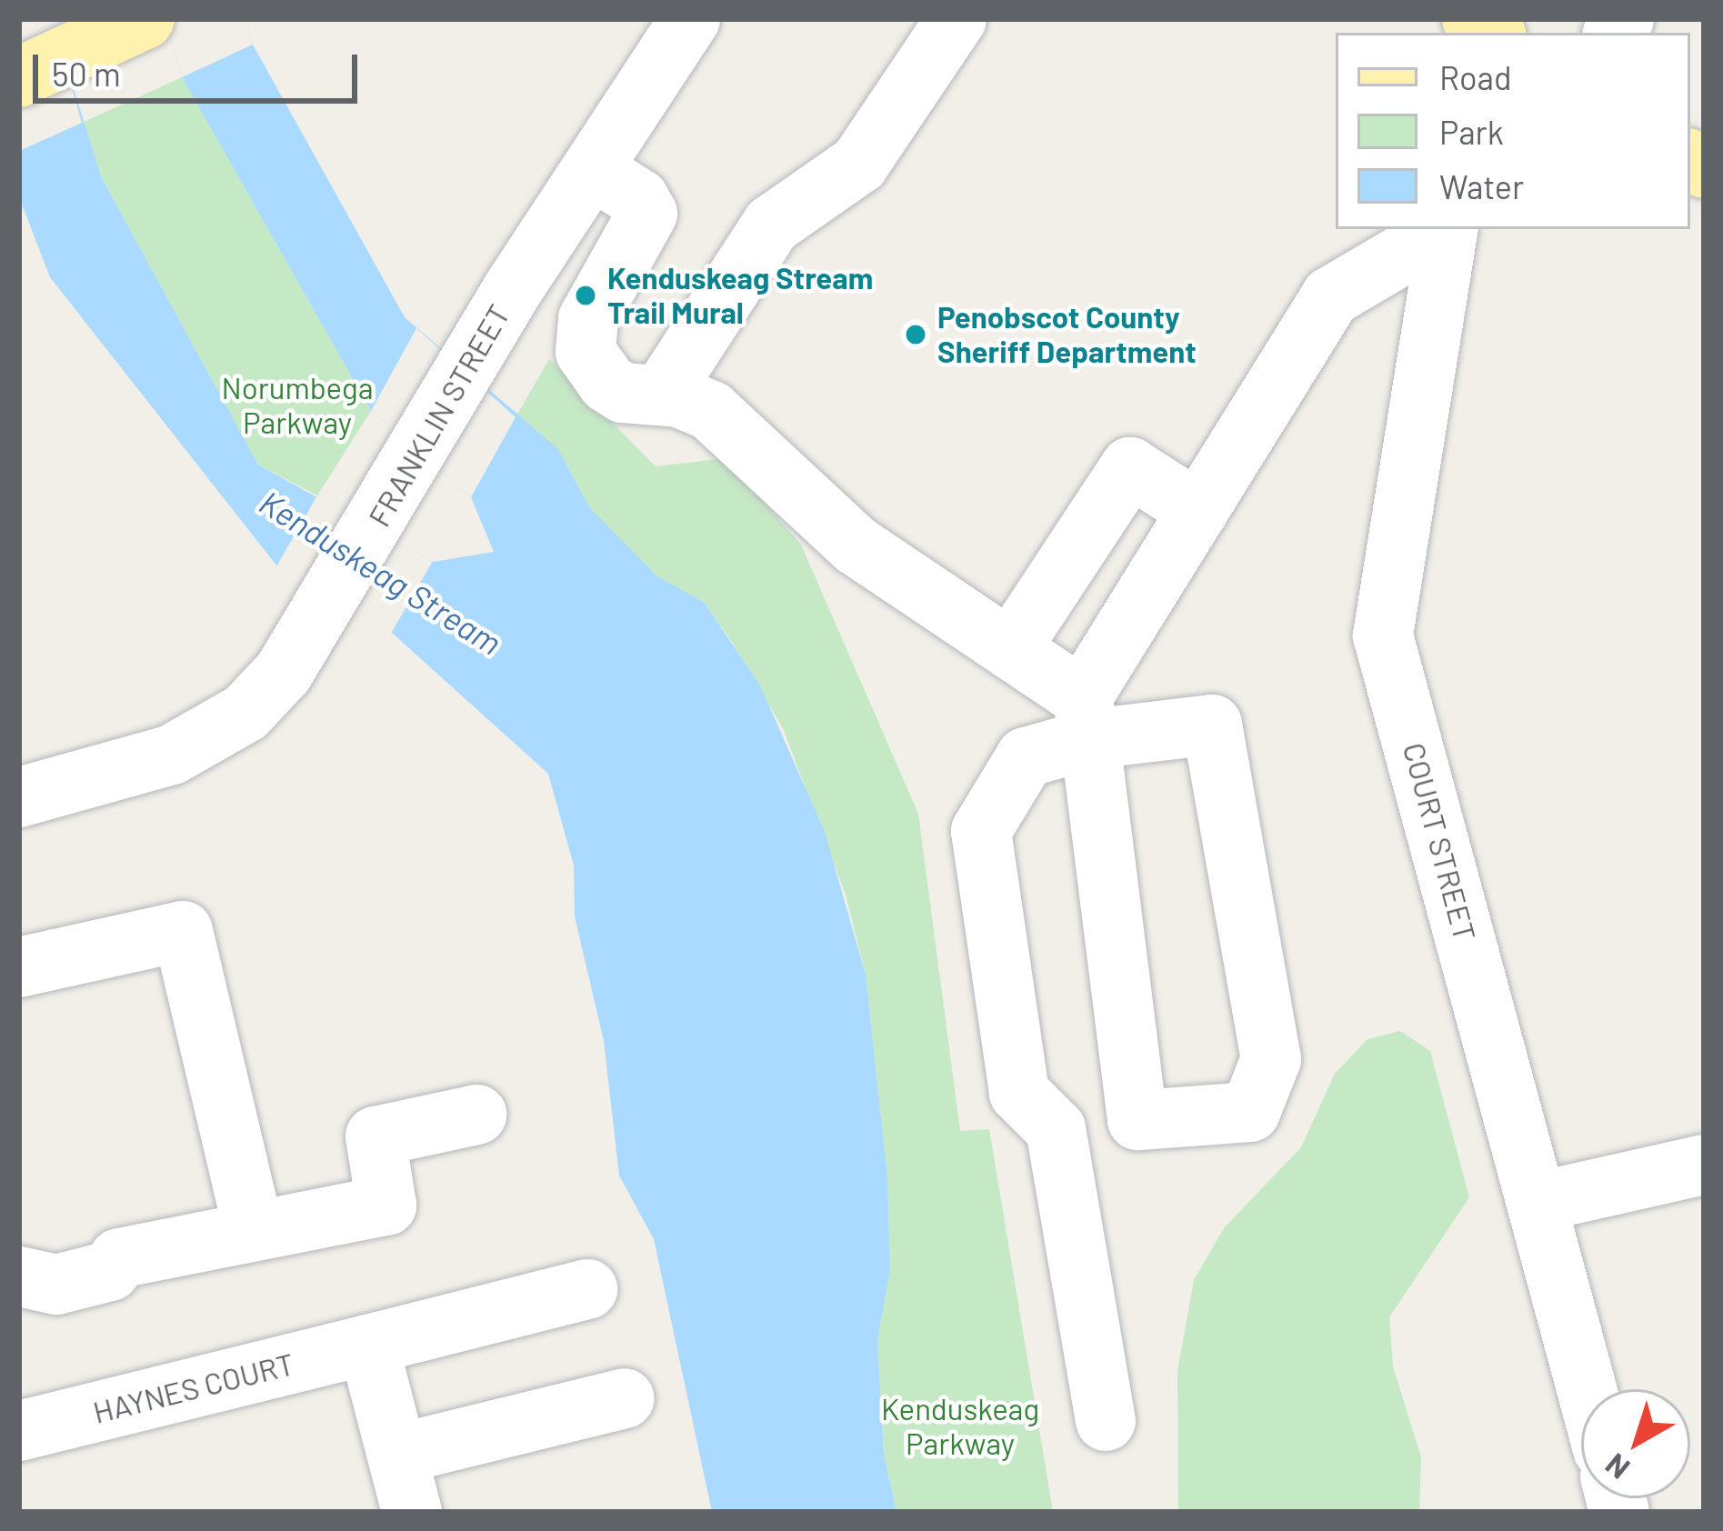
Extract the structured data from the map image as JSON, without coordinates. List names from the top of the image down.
{
  "streets": {
    "street": ["FRANKLIN STREET", "COURT STREET", "HAYNES COURT"]
  },
  "water": ["Kenduskeag Stream"],
  "parks": ["Norumbega Parkway", "Kenduskeag Parkway"],
  "places": ["Kenduskeag Stream Trail Mural", "Penobscot County Sheriff Department"],
  "legend": ["Road", "Park", "Water"],
  "scale_bar": "50 m",
  "north": "bottom left"
}
